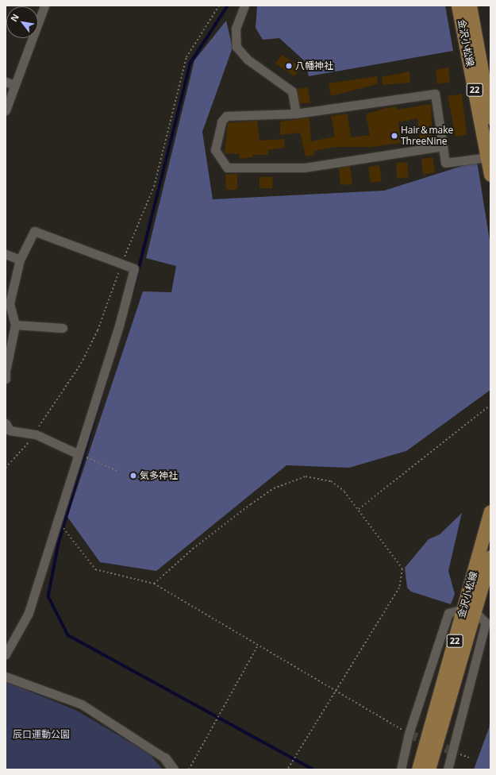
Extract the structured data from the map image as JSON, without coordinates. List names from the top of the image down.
{
  "streets": {
    "main road": ["金沢小松線", "22"]
  },
  "parks": ["辰口運動公園"],
  "places": ["八幡神社", "Hair＆make ThreeNine", "気多神社"],
  "north": "top left"
}
